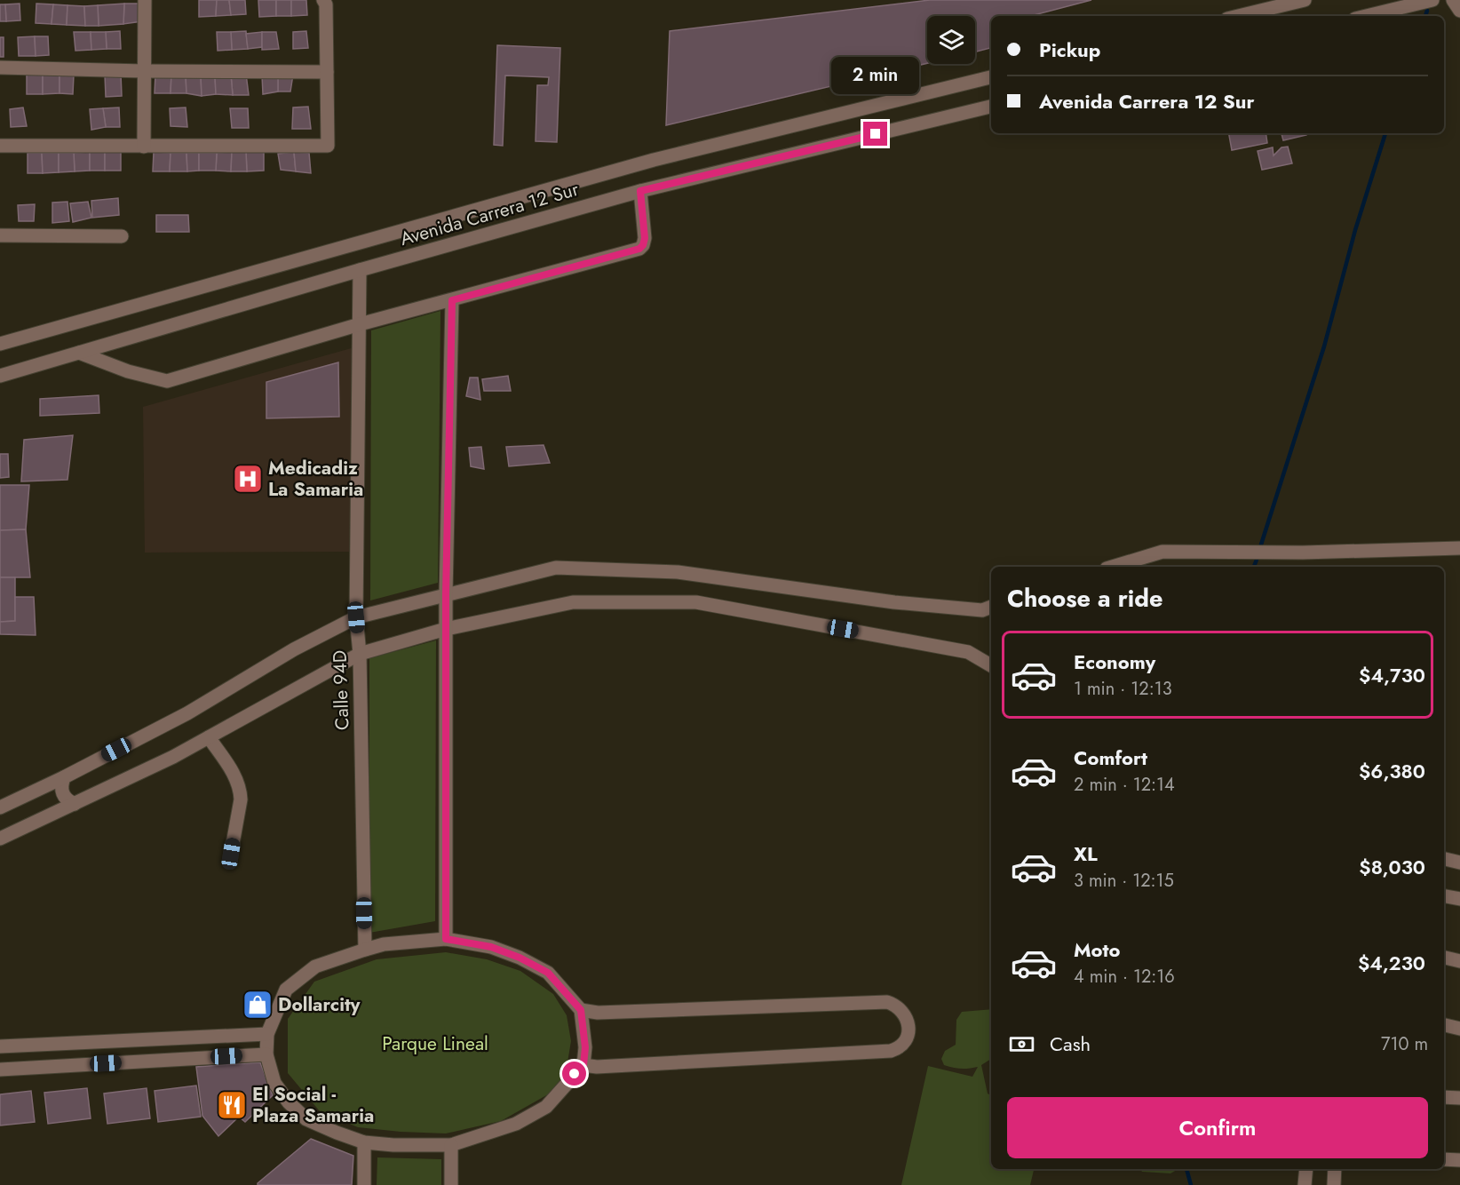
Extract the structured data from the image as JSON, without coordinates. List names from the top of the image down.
{
  "streets": {
    "street": ["Avenida Carrera 12 Sur", "Calle 94D"]
  },
  "crossings": [
    ["Avenida Carrera 12 Sur", "Calle 94D"]
  ],
  "parks": ["Parque Lineal"],
  "places": {
    "hospital": ["Medicadiz La Samaria"],
    "shop": ["Dollarcity"],
    "restaurant": ["El Social - Plaza Samaria"]
  },
  "page": {
    "banner": ["Pickup", "Avenida Carrera 12 Sur"],
    "bubble": "2 min",
    "heading": "Choose a ride",
    "list": [
      {
        "name": "Economy",
        "note": "1 min · 12:13",
        "value": "$4,730"
      },
      {
        "name": "Comfort",
        "note": "2 min · 12:14",
        "value": "$6,380"
      },
      {
        "name": "XL",
        "note": "3 min · 12:15",
        "value": "$8,030"
      },
      {
        "name": "Moto",
        "note": "4 min · 12:16",
        "value": "$4,230"
      }
    ],
    "pay": ["Cash", "710 m"],
    "buttons": "Confirm"
  }
}
